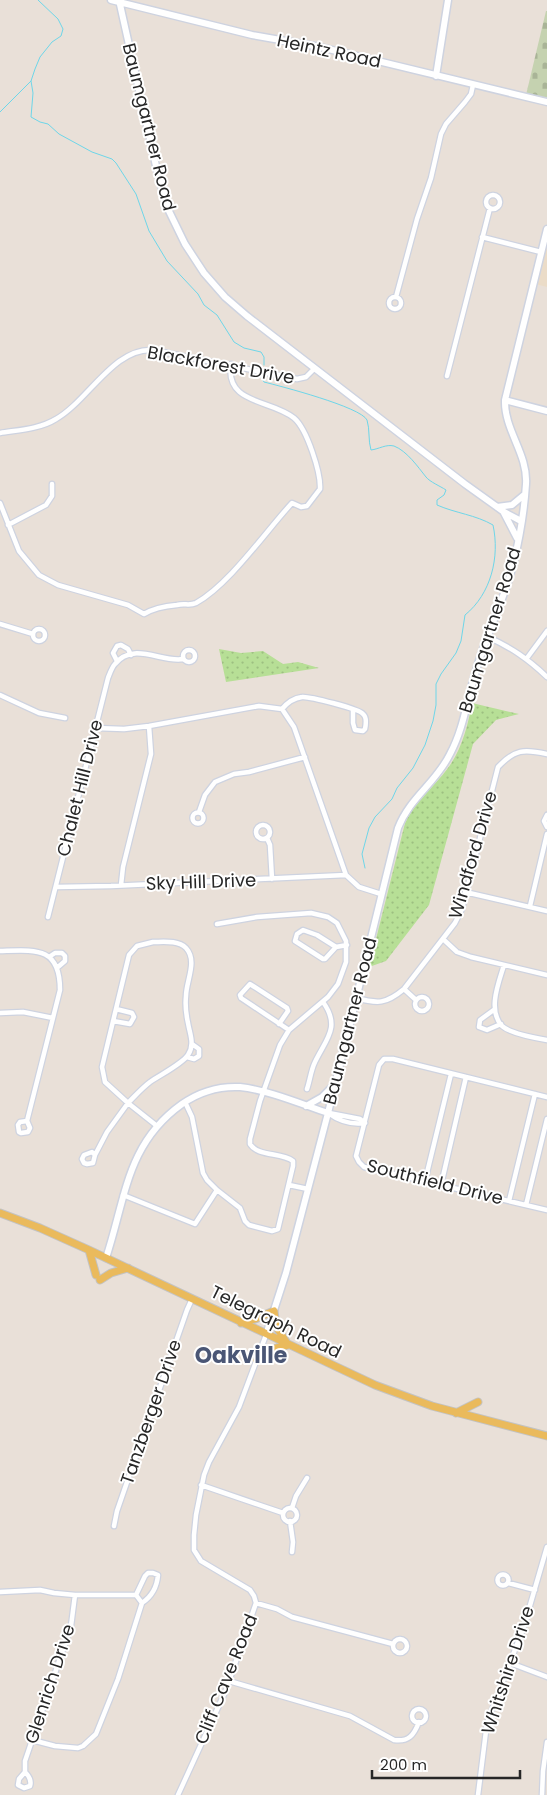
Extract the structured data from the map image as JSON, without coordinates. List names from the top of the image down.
{
  "streets": {
    "main road": ["Heintz Road", "Baumgartner Road", "Telegraph Road"],
    "street": [
      "Blackforest Drive",
      "Chalet Hill Drive",
      "Windford Drive",
      "Sky Hill Drive",
      "Southfield Drive",
      "Tanzberger Drive",
      "Whitshire Drive",
      "Cliff Cave Road",
      "Glenrich Drive"
    ]
  },
  "crossings": [
    ["Heintz Road", "Baumgartner Road"],
    ["Baumgartner Road", "Blackforest Drive"],
    ["Baumgartner Road", "Windford Drive"],
    ["Baumgartner Road", "Telegraph Road"],
    ["Baumgartner Road", "Cliff Cave Road"],
    ["Chalet Hill Drive", "Sky Hill Drive"],
    ["Telegraph Road", "Tanzberger Drive"],
    ["Telegraph Road", "Cliff Cave Road"]
  ],
  "districts": ["Oakville"],
  "scale_bar": "200 m"
}
